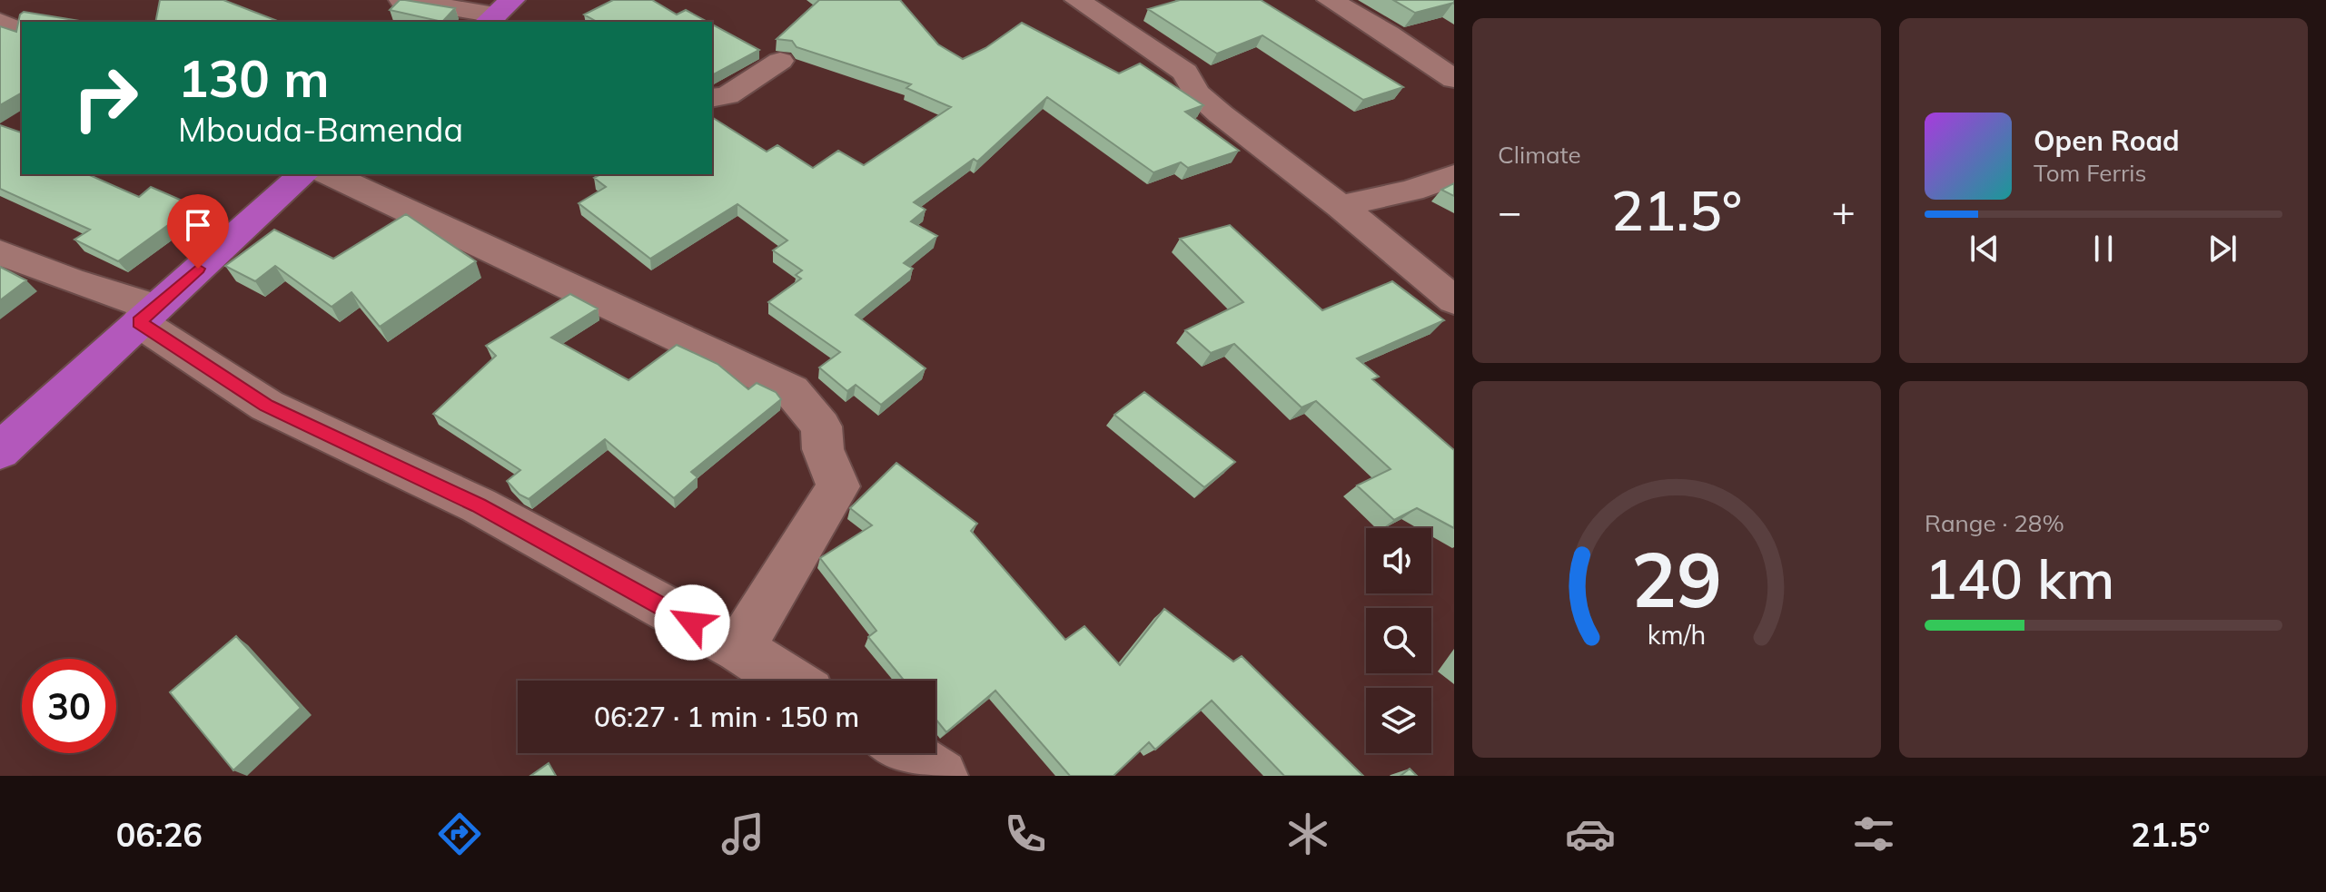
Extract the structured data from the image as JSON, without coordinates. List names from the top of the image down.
{
  "page": {
    "tile": [
      "Climate",
      ["Range · 28%", "140 km"]
    ],
    "turn": ["130 m", "Mbouda-Bamenda"],
    "song": ["Open Road", "Tom Ferris"],
    "heat": ["−", "21.5°", "+"],
    "limit": "30",
    "trip": "06:27 · 1 min · 150 m",
    "tabs": ["06:26", "21.5°"],
    "gauge": ["29", "km/h"]
  }
}
